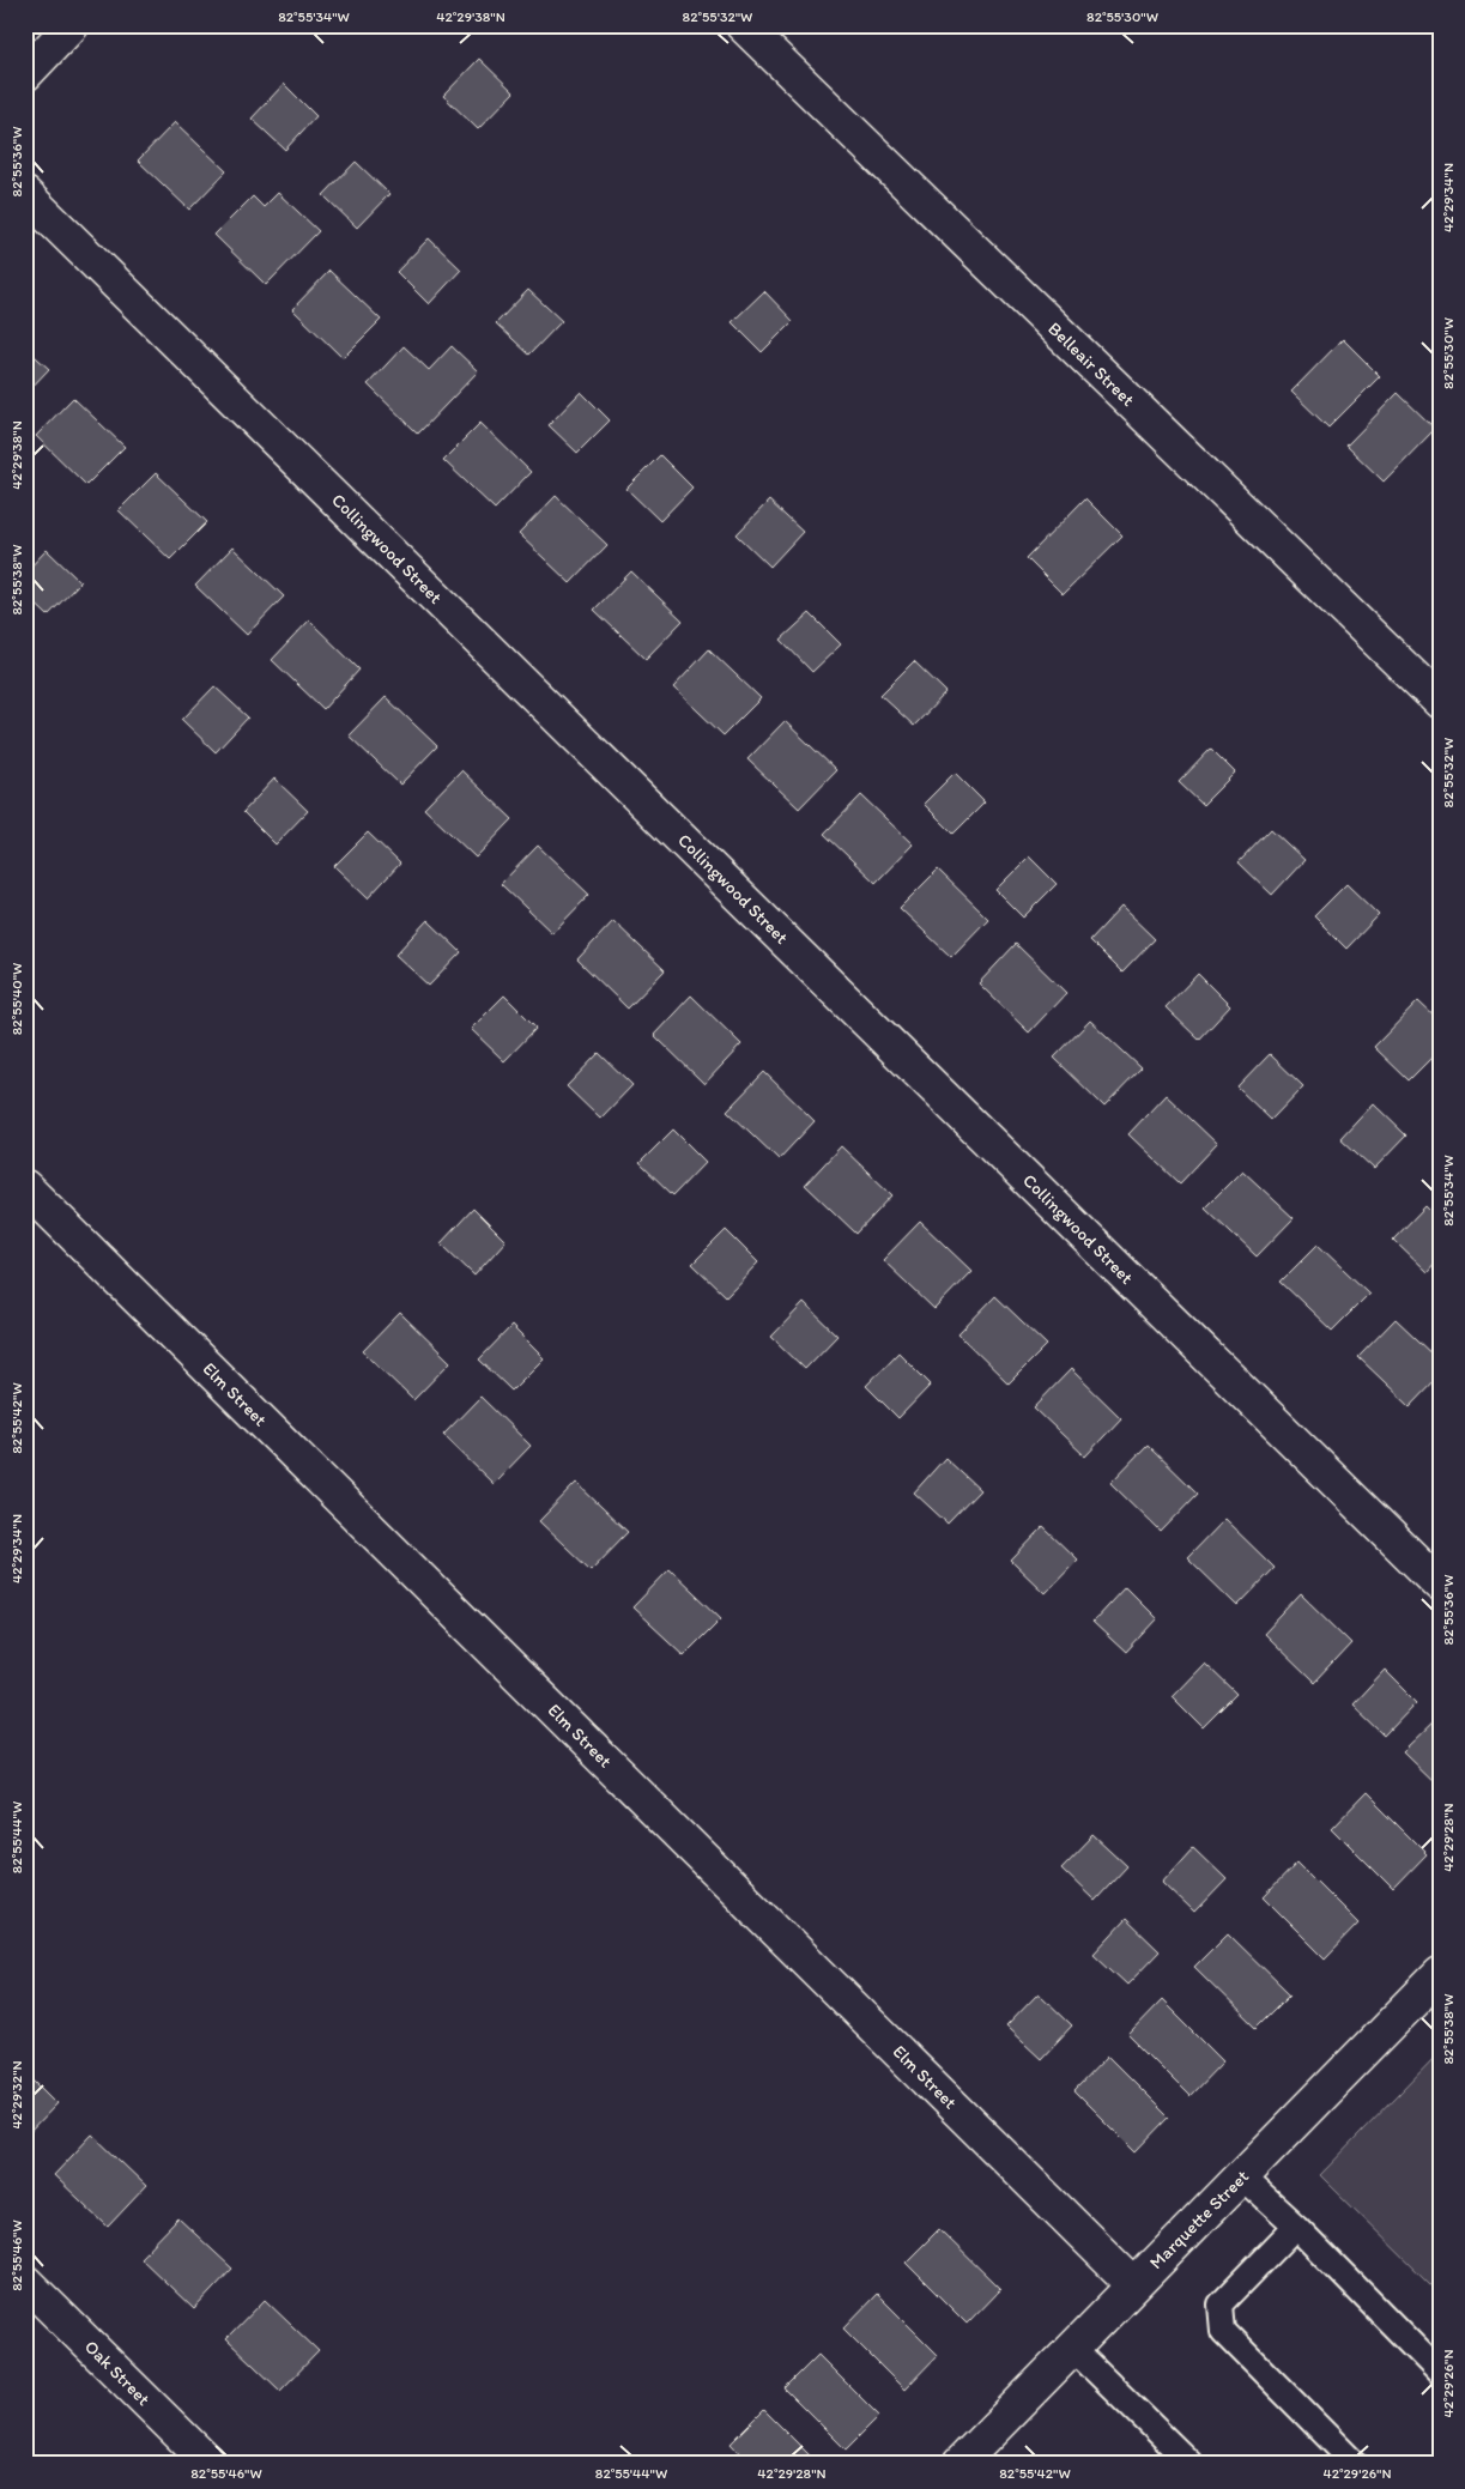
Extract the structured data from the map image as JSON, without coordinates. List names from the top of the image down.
{
  "streets": {
    "street": [
      "Belleair Street",
      "Collingwood Street",
      "Elm Street",
      "Marquette Street",
      "Oak Street"
    ]
  },
  "crossings": [
    ["Elm Street", "Marquette Street"]
  ],
  "coordinates": [
    "82°55'34\"W",
    "42°29'38\"N",
    "82°55'32\"W",
    "82°55'30\"W",
    "82°55'36\"W",
    "42°29'34\"N",
    "82°55'38\"W",
    "82°55'40\"W",
    "82°55'42\"W",
    "82°55'44\"W",
    "42°29'28\"N",
    "42°29'32\"N",
    "82°55'46\"W",
    "42°29'26\"N"
  ]
}
